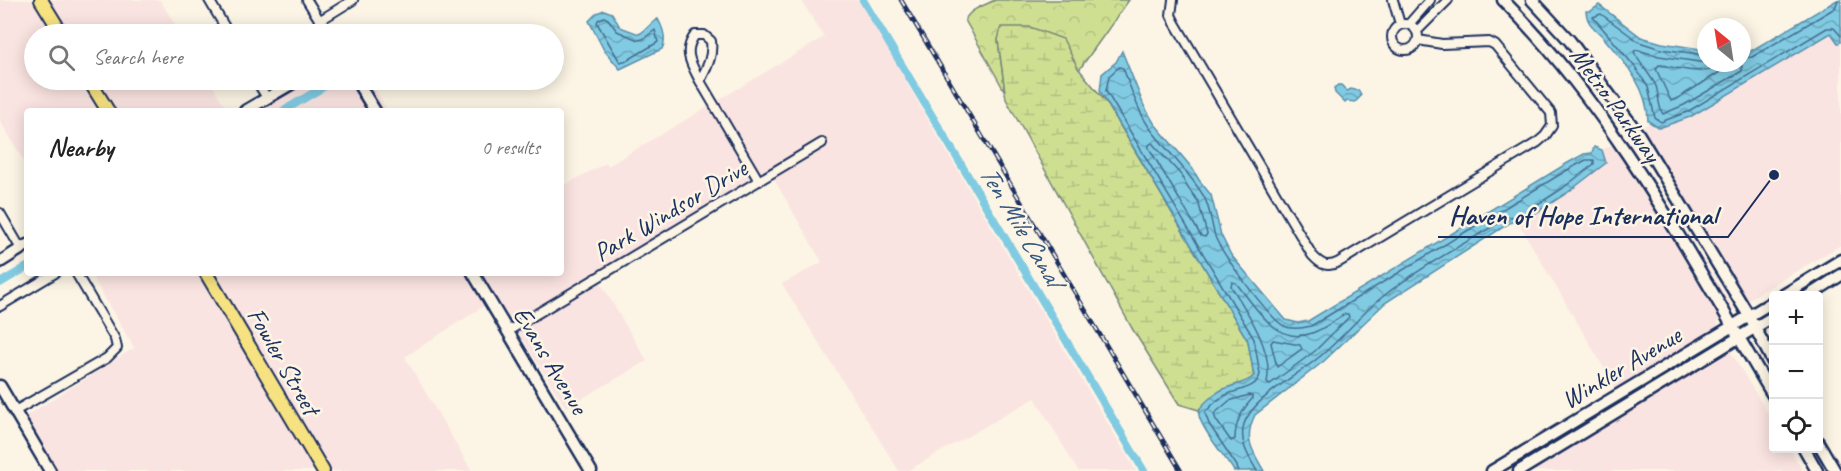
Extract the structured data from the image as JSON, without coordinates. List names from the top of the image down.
{
  "streets": {
    "main road": ["Fowler Street"],
    "street": [
      "Metro Parkway",
      "Park Windsor Drive",
      "Evans Avenue",
      "Winkler Avenue"
    ]
  },
  "crossings": [
    ["Metro Parkway", "Winkler Avenue"],
    ["Park Windsor Drive", "Evans Avenue"]
  ],
  "water": ["Ten Mile Canal"],
  "places": ["Haven of Hope International"],
  "north": "top left",
  "page": {
    "search": "Search here",
    "heading": ["Nearby", "0 results"],
    "map_buttons": ["+", "−"]
  }
}
